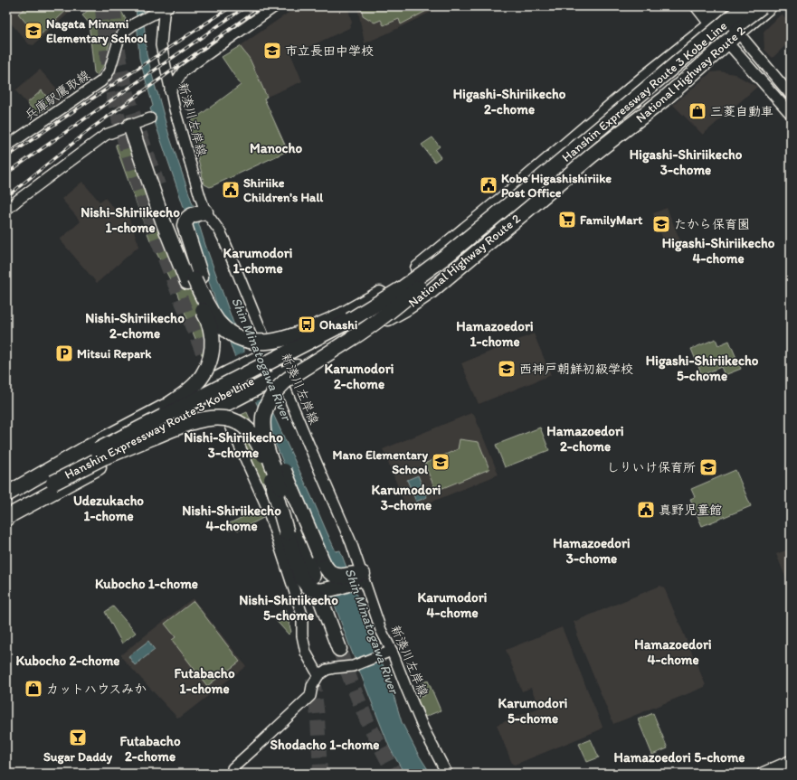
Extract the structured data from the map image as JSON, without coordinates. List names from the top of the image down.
{
  "streets": {
    "highway": ["National Highway Route 2", "Hanshin Expressway Route 3 Kobe Line"],
    "street": ["兵庫駅鷹取線", "新湊川左岸線"]
  },
  "crossings": [
    ["National Highway Route 2", "新湊川左岸線"],
    ["兵庫駅鷹取線", "新湊川左岸線"]
  ],
  "districts": [
    "Higashi-Shiriikecho 2-chome",
    "Manocho",
    "Higashi-Shiriikecho 3-chome",
    "Nishi-Shiriikecho 1-chome",
    "Higashi-Shiriikecho 4-chome",
    "Karumodori 1-chome",
    "Nishi-Shiriikecho 2-chome",
    "Hamazoedori 1-chome",
    "Higashi-Shiriikecho 5-chome",
    "Karumodori 2-chome",
    "Hamazoedori 2-chome",
    "Nishi-Shiriikecho 3-chome",
    "Karumodori 3-chome",
    "Udezukacho 1-chome",
    "Nishi-Shiriikecho 4-chome",
    "Hamazoedori 3-chome",
    "Kubocho 1-chome",
    "Karumodori 4-chome",
    "Nishi-Shiriikecho 5-chome",
    "Hamazoedori 4-chome",
    "Kubocho 2-chome",
    "Futabacho 1-chome",
    "Karumodori 5-chome",
    "Futabacho 2-chome",
    "Shodacho 1-chome",
    "Hamazoedori 5-chome"
  ],
  "water": ["Shin Minatogawa River"],
  "places": {
    "school or university": [
      "Nagata Minami Elementary School",
      "市立長田中学校",
      "たから保育園",
      "西神戸朝鮮初級学校",
      "Mano Elementary School",
      "しりいけ保育所"
    ],
    "shop": ["三菱自動車", "カットハウスみか"],
    "public building": ["Kobe Higashishiriike Post Office", "Shiriike Children's Hall", "真野児童館"],
    "supermarket": ["FamilyMart"],
    "bus stop": ["Ohashi"],
    "parking": ["Mitsui Repark"],
    "bar": ["Sugar Daddy"]
  }
}
